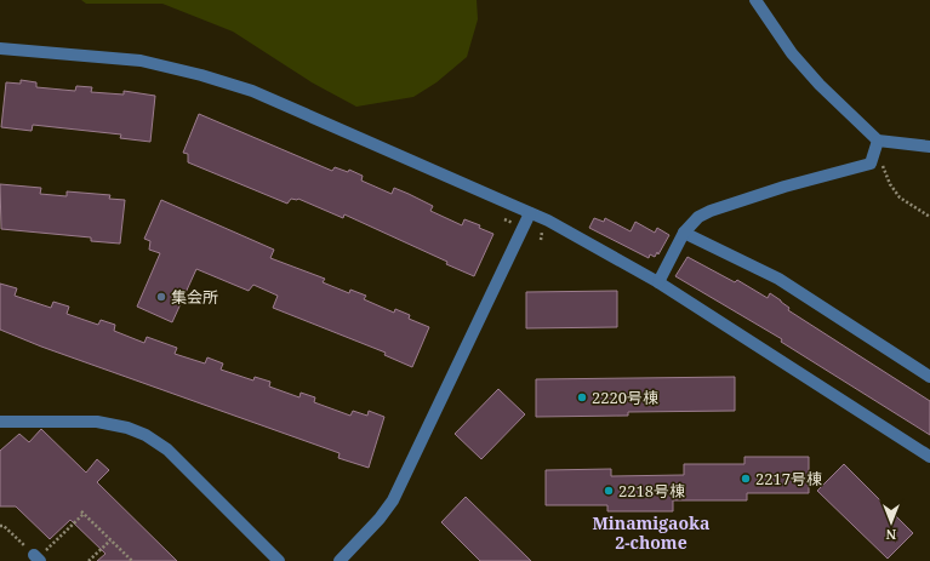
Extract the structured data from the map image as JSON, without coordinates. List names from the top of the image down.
{
  "districts": ["Minamigaoka 2-chome"],
  "places": [
    "集会所",
    "2220号棟",
    "2217号棟",
    "2218号棟"
  ],
  "north": "bottom"
}
